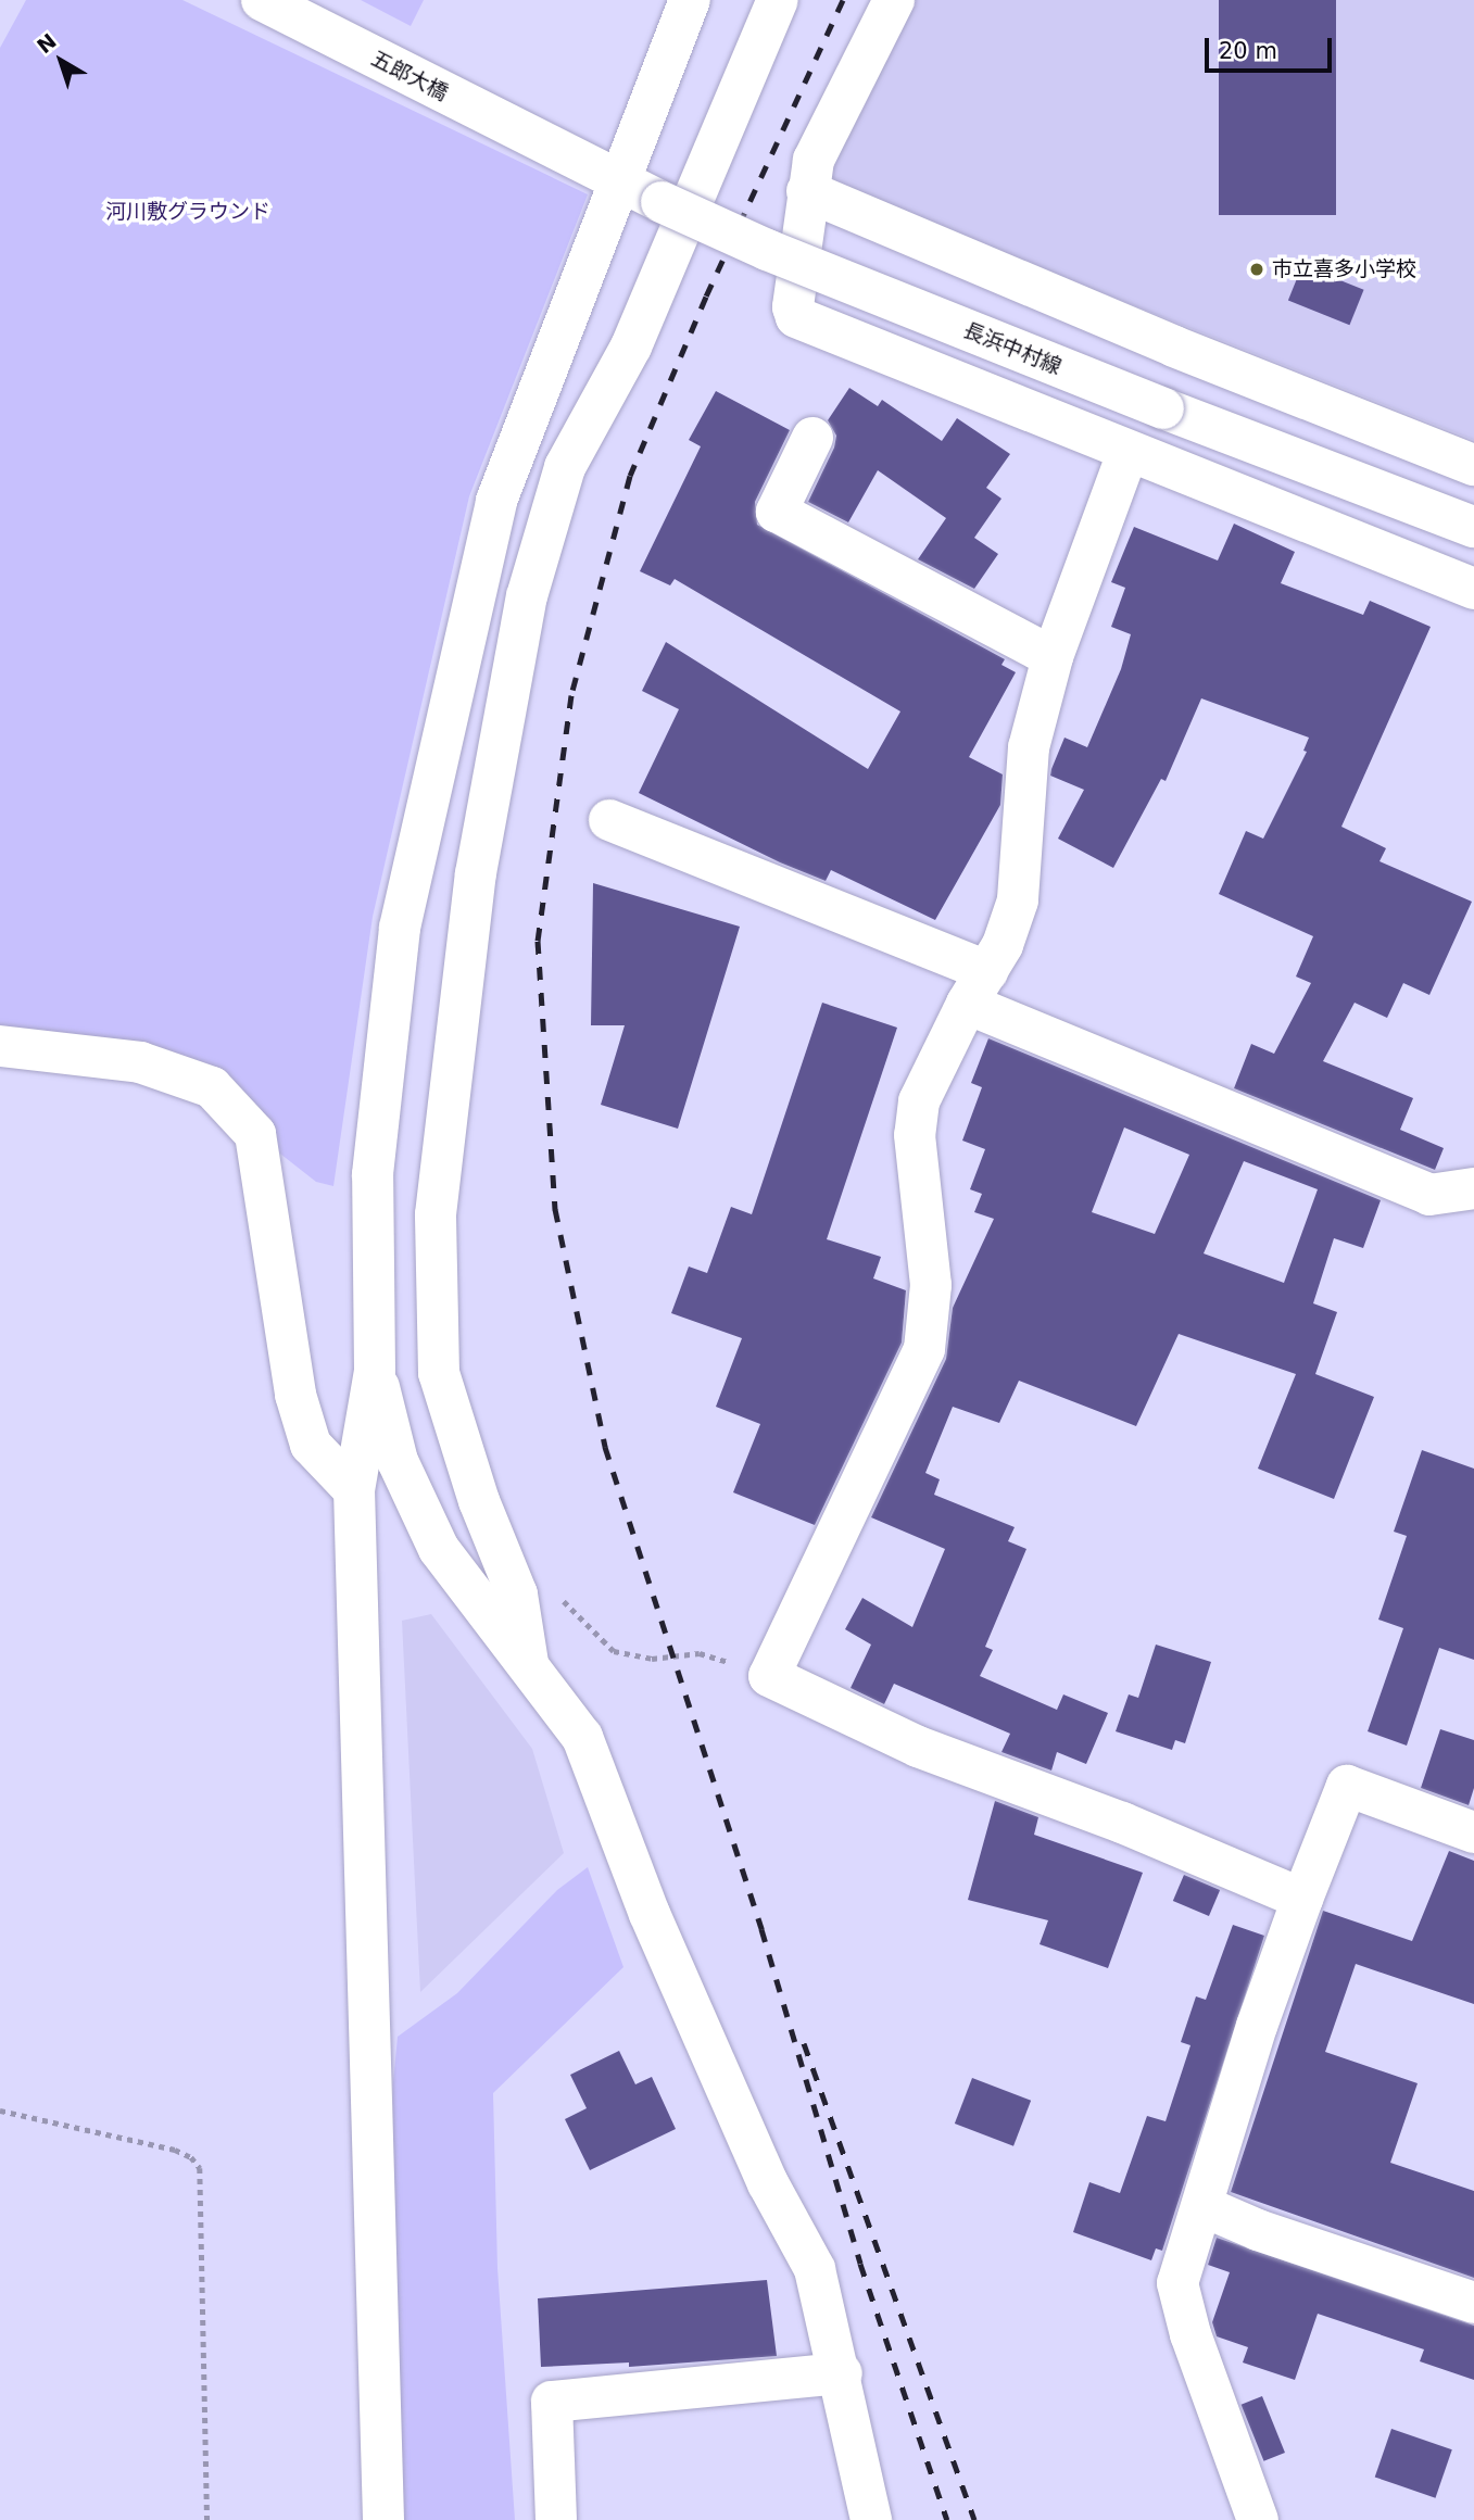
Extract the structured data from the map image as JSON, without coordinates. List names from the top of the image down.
{
  "streets": {
    "street": ["五郎大橋", "長浜中村線"]
  },
  "crossings": [
    ["五郎大橋", "長浜中村線"]
  ],
  "parks": ["河川敷グラウンド"],
  "places": ["市立喜多小学校"],
  "scale_bar": "20 m",
  "north": "top left"
}
